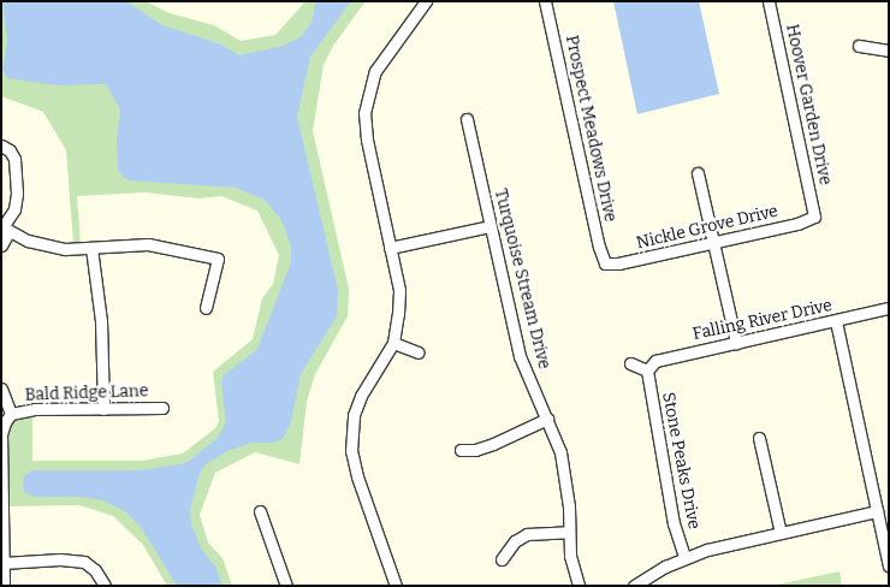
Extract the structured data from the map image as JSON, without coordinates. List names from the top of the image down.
{
  "streets": {
    "street": [
      "Hoover Garden Drive",
      "Prospect Meadows Drive",
      "Nickle Grove Drive",
      "Turquoise Stream Drive",
      "Falling River Drive",
      "Bald Ridge Lane",
      "Stone Peaks Drive"
    ]
  },
  "crossings": [
    ["Hoover Garden Drive", "Nickle Grove Drive"],
    ["Prospect Meadows Drive", "Nickle Grove Drive"],
    ["Falling River Drive", "Stone Peaks Drive"]
  ]
}
